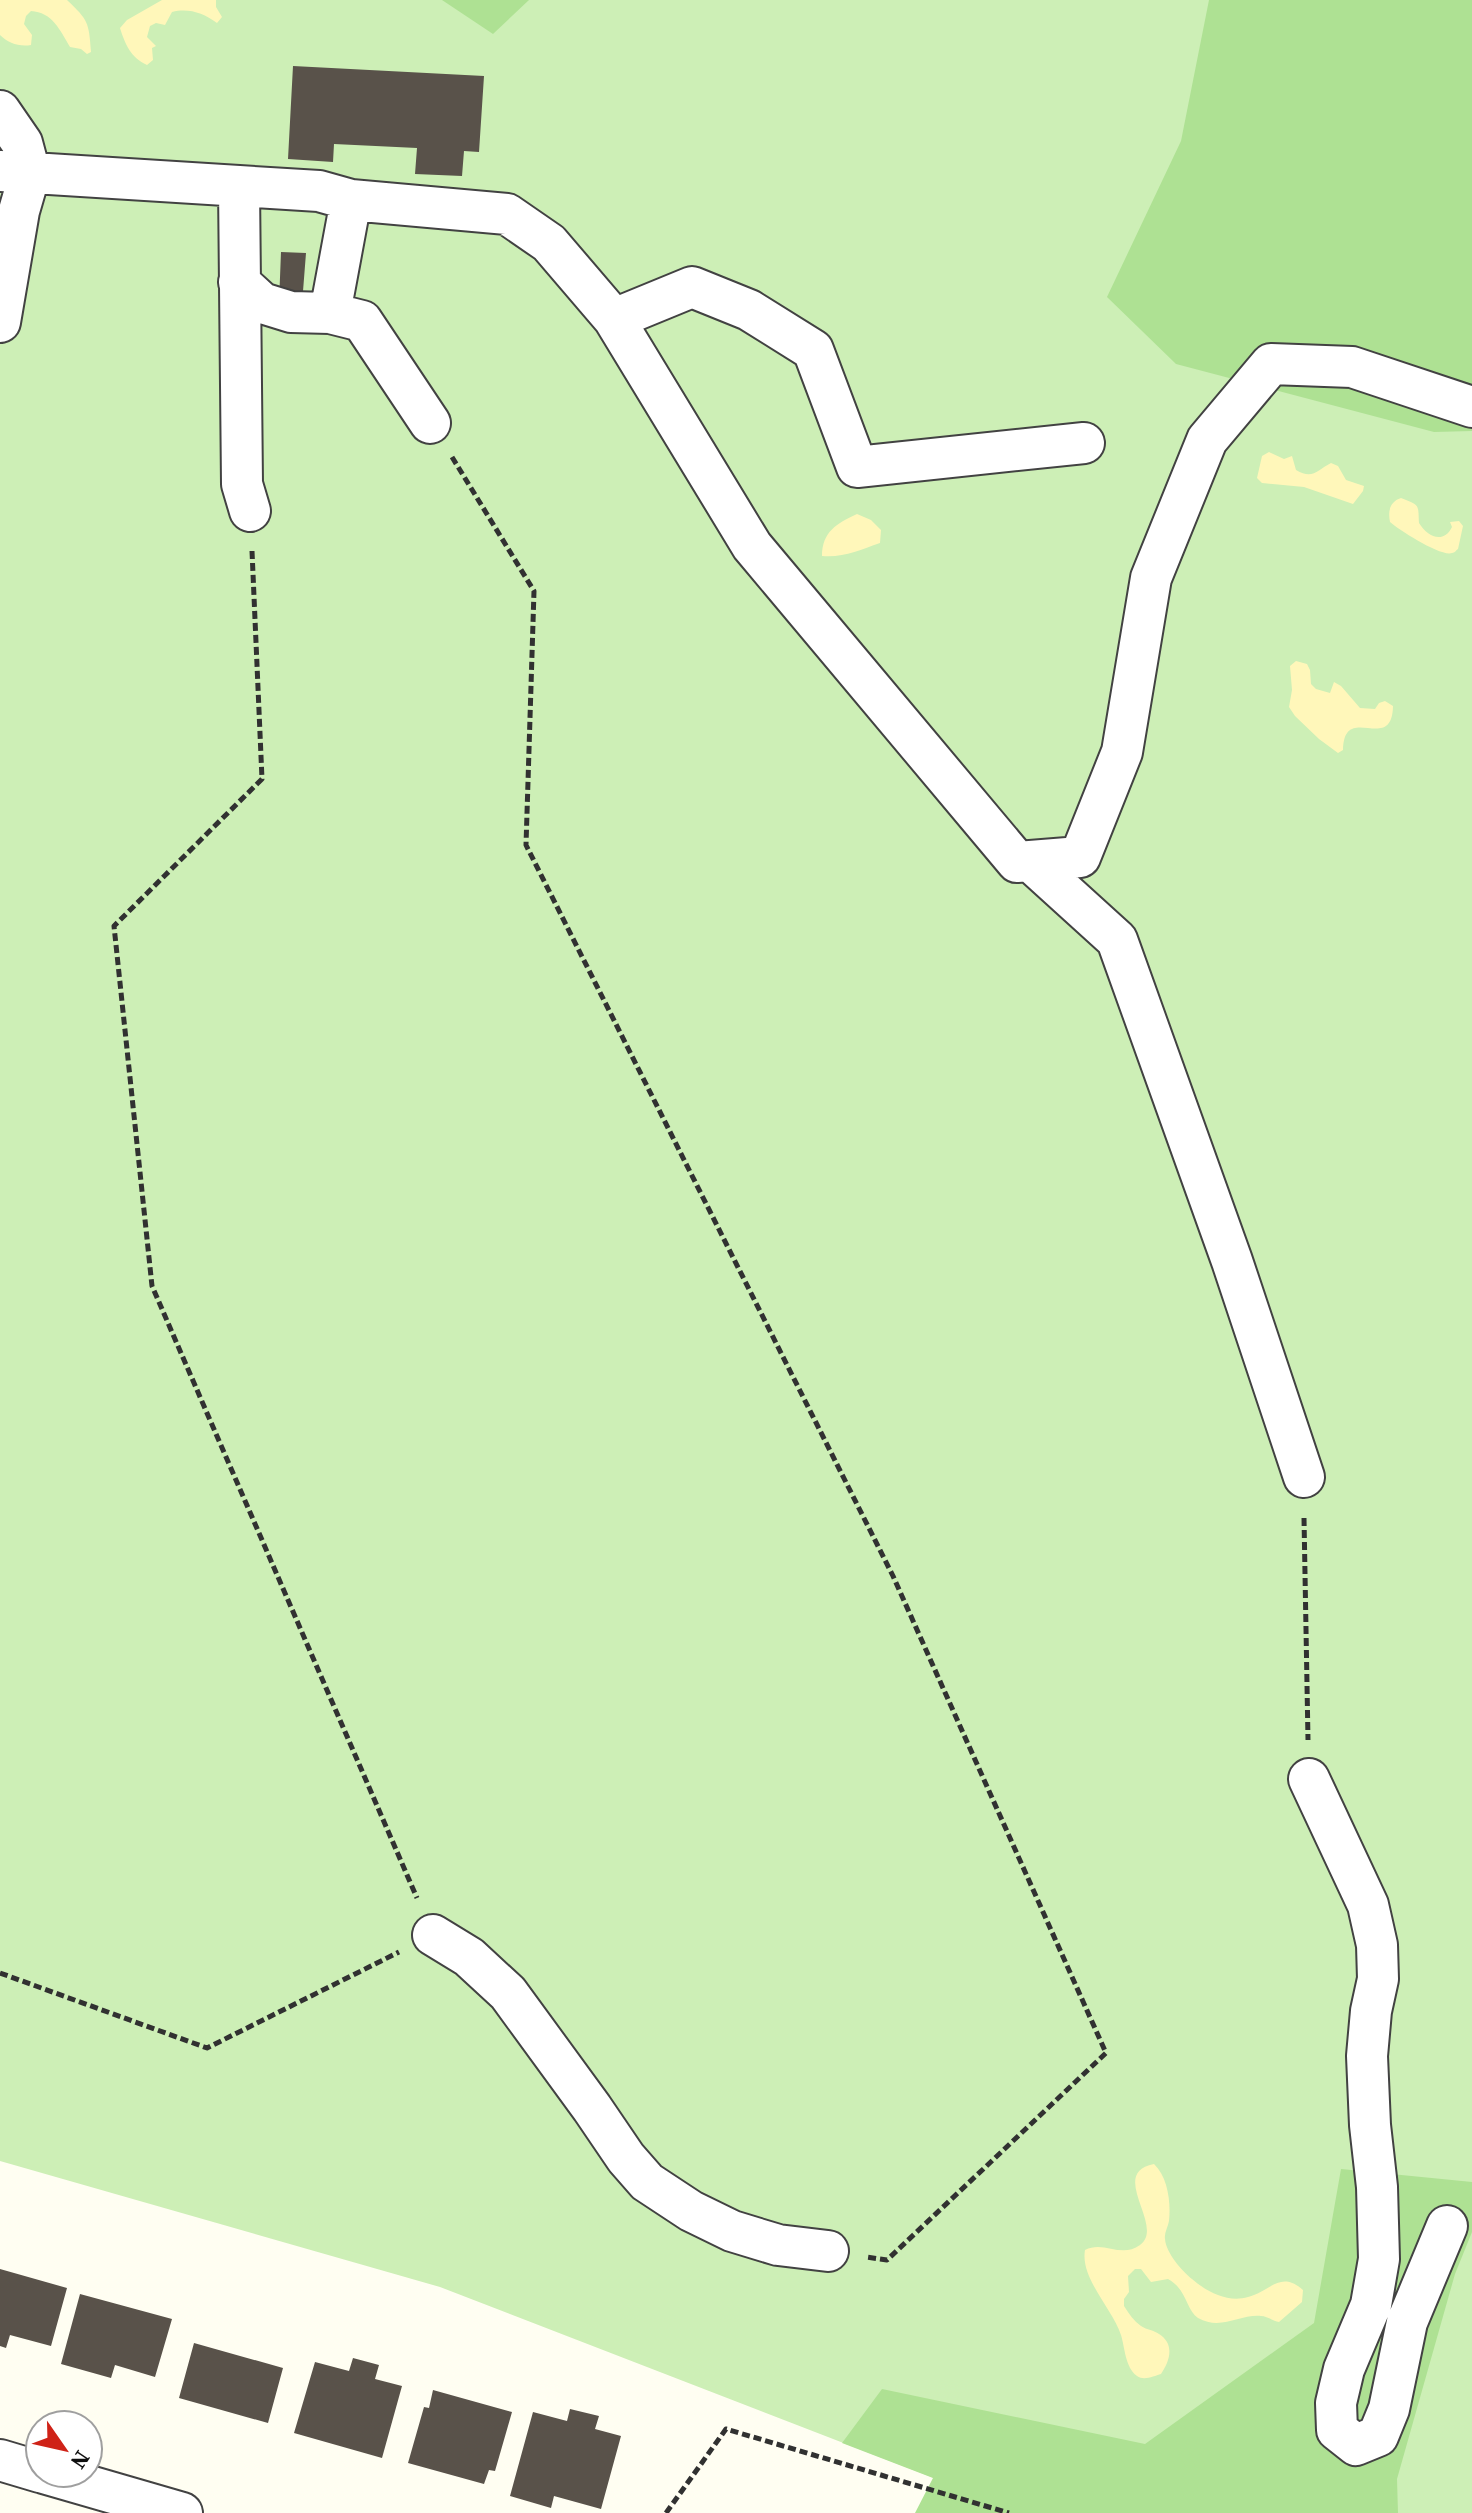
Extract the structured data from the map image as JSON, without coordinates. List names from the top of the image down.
{
  "north": "bottom right"
}
